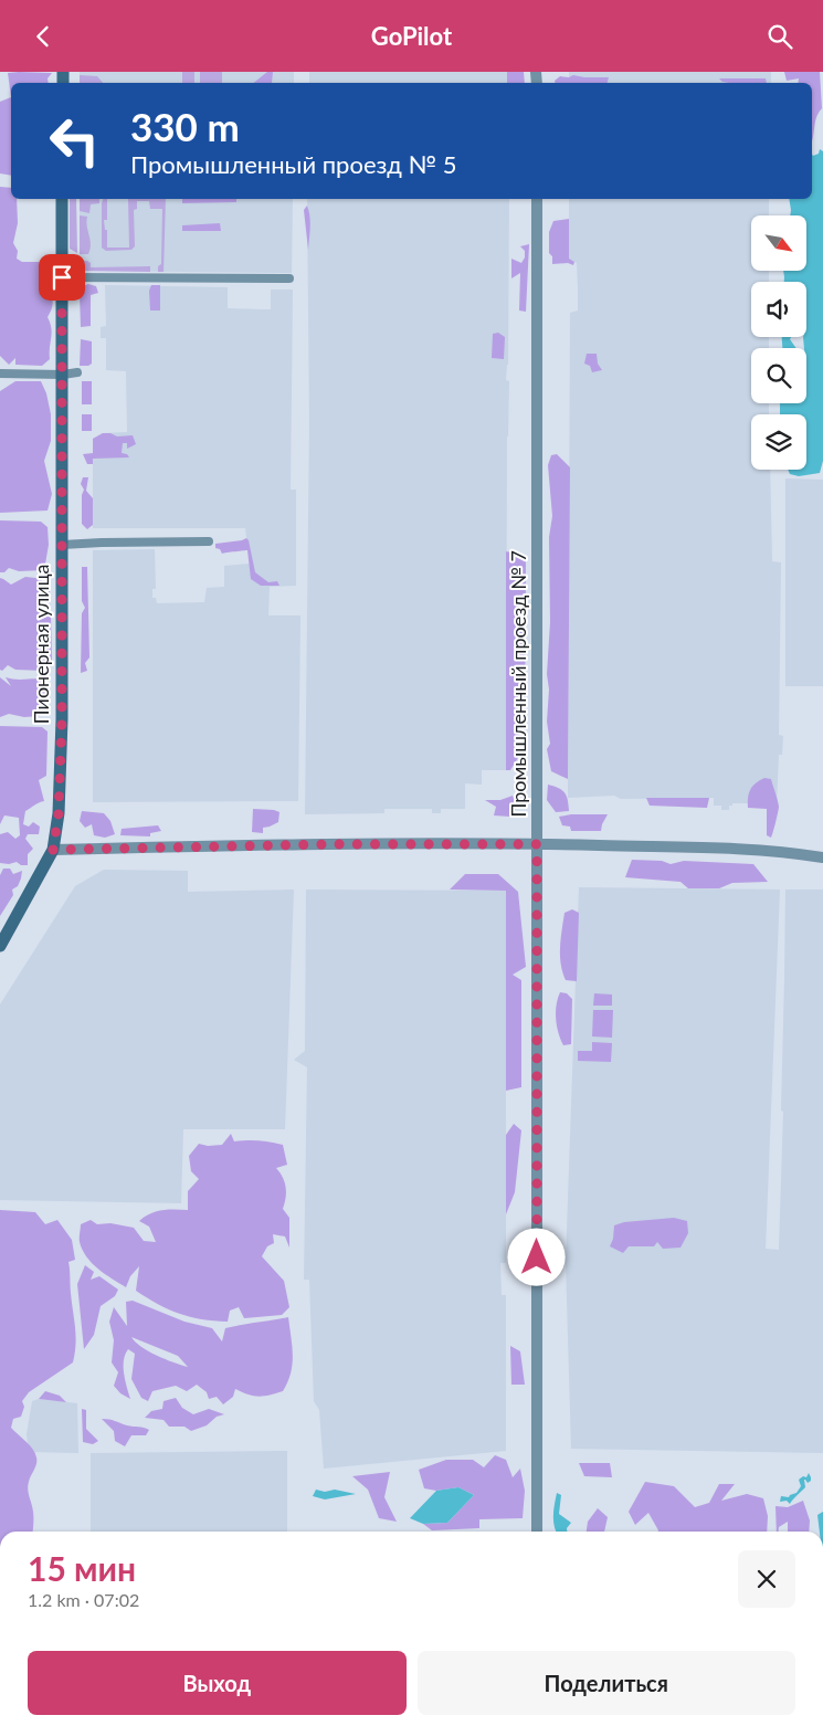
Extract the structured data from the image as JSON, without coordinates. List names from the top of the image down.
{
  "streets": {
    "main road": ["Пионерная улица"],
    "street": ["Промышленный проезд № 7"]
  },
  "north": "bottom right",
  "page": {
    "header": "GoPilot",
    "turn": ["330 m", "Промышленный проезд № 5"],
    "heading": ["15 мин", "1.2 km · 07:02"],
    "buttons": ["Выход", "Поделиться"]
  }
}
